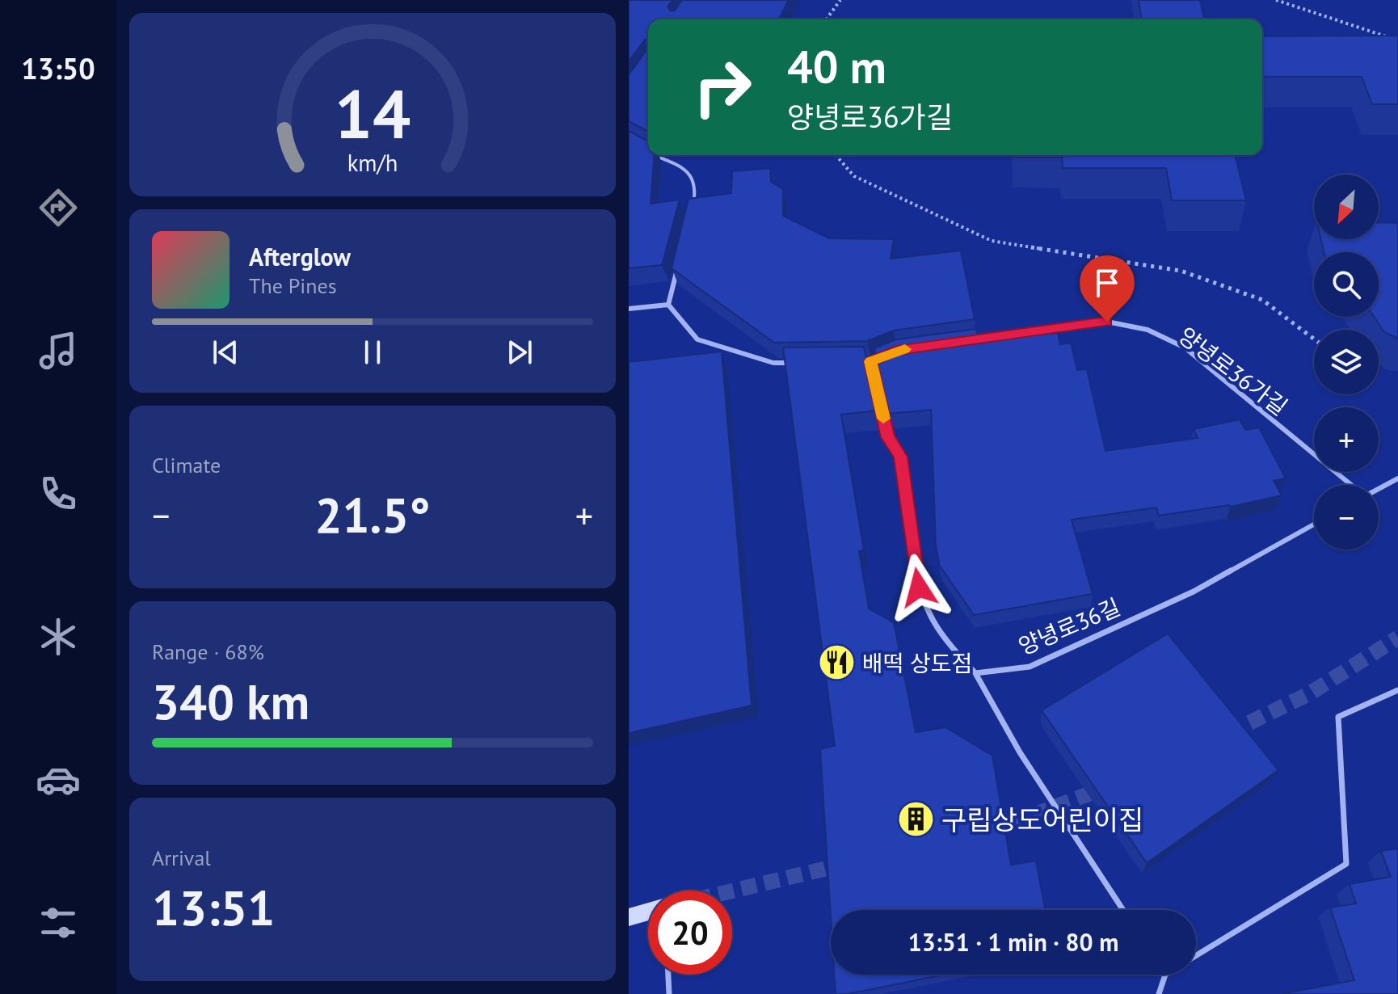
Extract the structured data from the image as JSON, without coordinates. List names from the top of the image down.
{
  "streets": {
    "lane": ["양녕로36가길", "양녕로36길"]
  },
  "places": {
    "restaurant": ["배떡 상도점"],
    "building": ["구립상도어린이집"]
  },
  "north": "bottom left",
  "page": {
    "tabs": "13:50",
    "turn": ["40 m", "양녕로36가길"],
    "map_buttons": ["+", "−"],
    "song": ["Afterglow", "The Pines"],
    "tile": [
      "Climate",
      ["Range · 68%", "340 km"],
      ["Arrival", "13:51"]
    ],
    "heat": ["−", "21.5°", "+"],
    "limit": "20",
    "trip": "13:51 · 1 min · 80 m",
    "gauge": ["14", "km/h"]
  }
}
